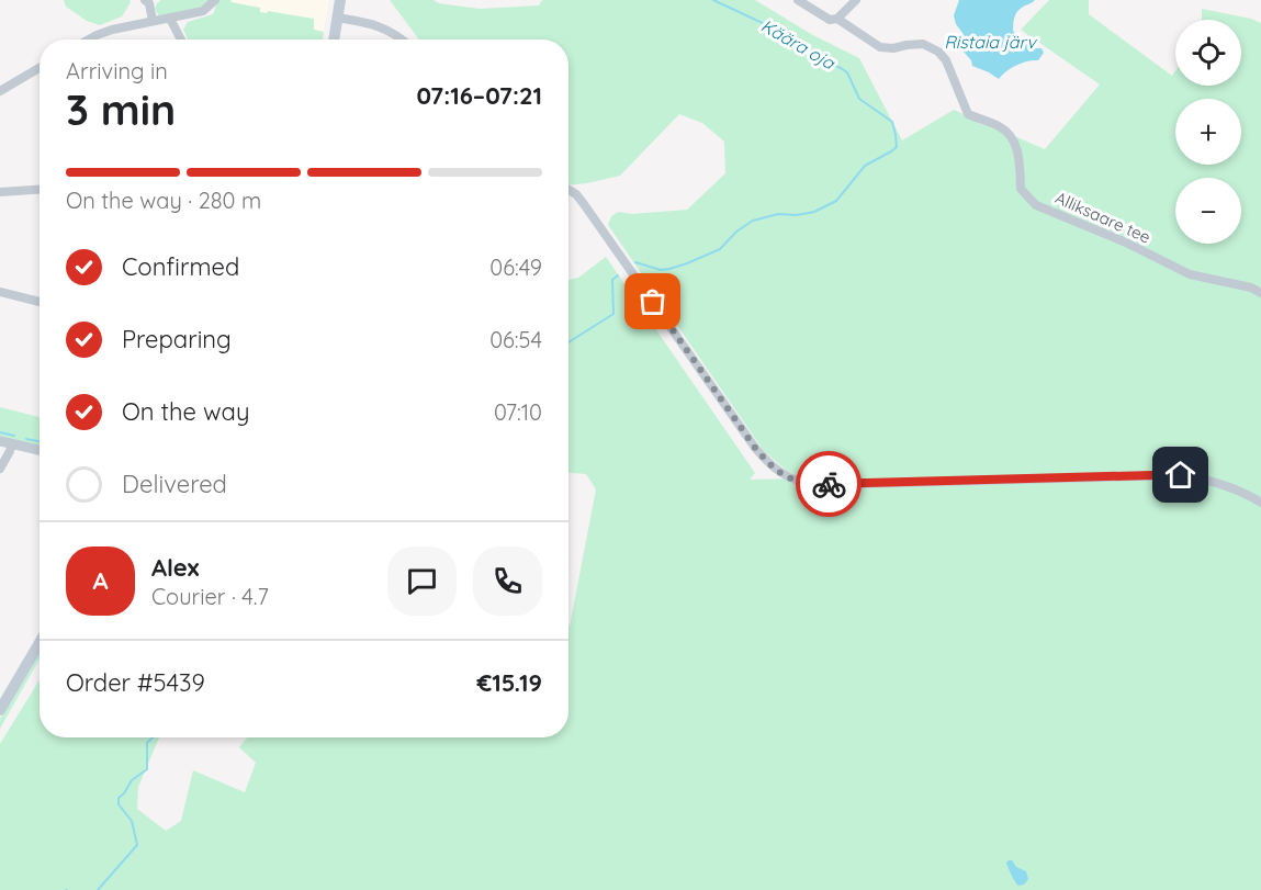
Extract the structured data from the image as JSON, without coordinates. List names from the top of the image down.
{
  "streets": {
    "street": ["Alliksaare tee"]
  },
  "water": ["Ristaia järv", "Käära oja"],
  "page": {
    "map_buttons": ["+", "−"],
    "heading": ["3 min", "Arriving in", "07:16–07:21"],
    "panel": [
      "Alex",
      "Courier · 4.7",
      "Order #5439",
      "€15.19"
    ],
    "bar": "On the way · 280 m",
    "list": [
      ["Confirmed", "06:49"],
      ["Preparing", "06:54"],
      ["On the way", "07:10"],
      "Delivered"
    ],
    "round": "A"
  }
}
